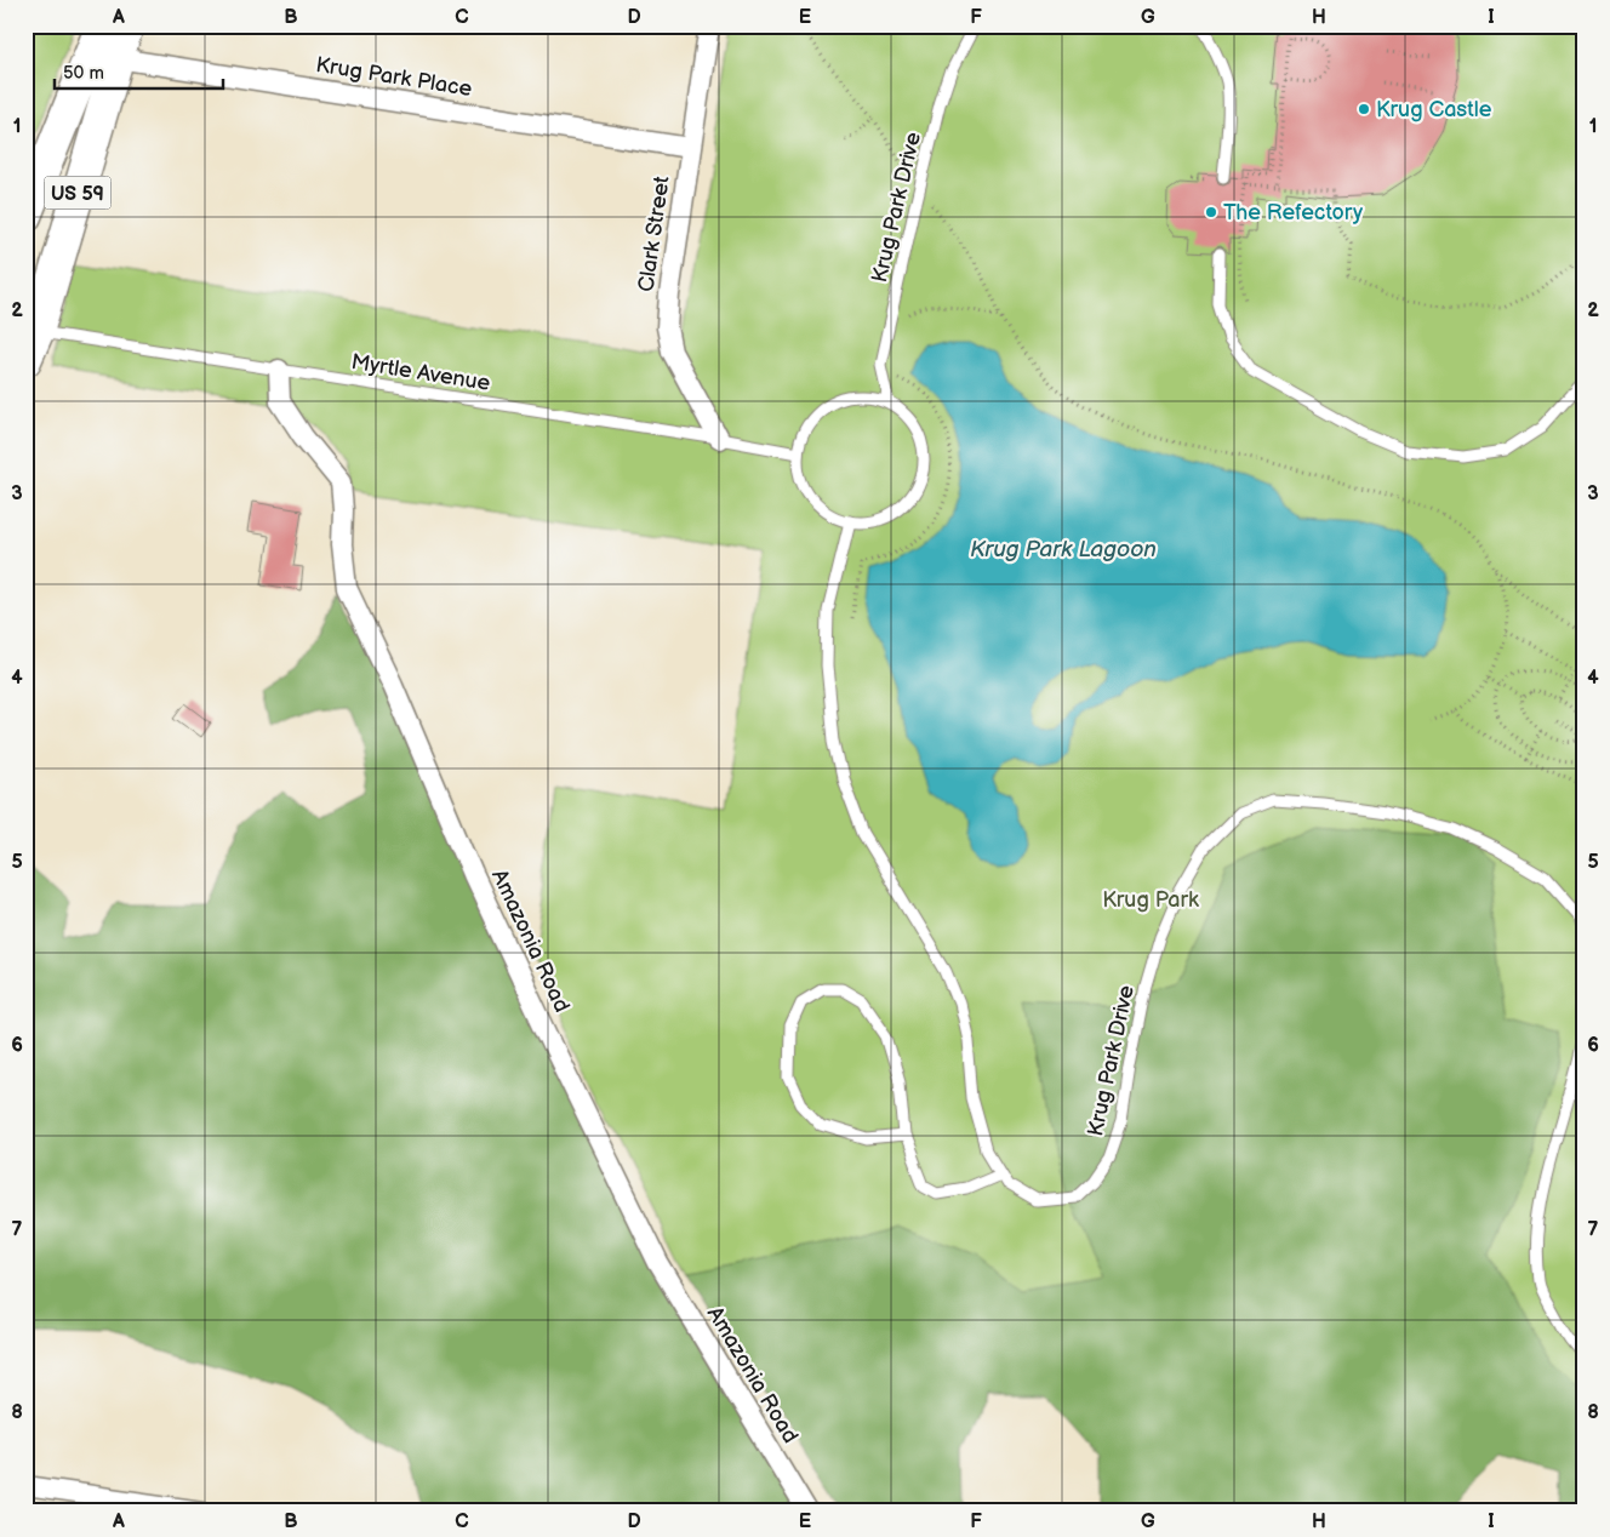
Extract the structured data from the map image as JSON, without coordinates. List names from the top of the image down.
{
  "streets": {
    "main road": ["US 59"],
    "street": ["Krug Park Place", "Clark Street", "Amazonia Road"],
    "lane": ["Krug Park Drive", "Myrtle Avenue"]
  },
  "crossings": [
    ["Krug Park Place", "US 59"],
    ["Krug Park Place", "Clark Street"],
    ["US 59", "Myrtle Avenue"],
    ["Krug Park Drive", "Myrtle Avenue"],
    ["Clark Street", "Myrtle Avenue"],
    ["Myrtle Avenue", "Amazonia Road"]
  ],
  "water": ["Krug Park Lagoon"],
  "parks": ["Krug Park"],
  "places": ["Krug Castle", "The Refectory"],
  "scale_bar": "50 m",
  "grid": {
    "columns": [
      "A",
      "B",
      "C",
      "D",
      "E",
      "F",
      "G",
      "H",
      "I"
    ],
    "rows": [
      "1",
      "2",
      "3",
      "4",
      "5",
      "6",
      "7",
      "8"
    ]
  }
}
